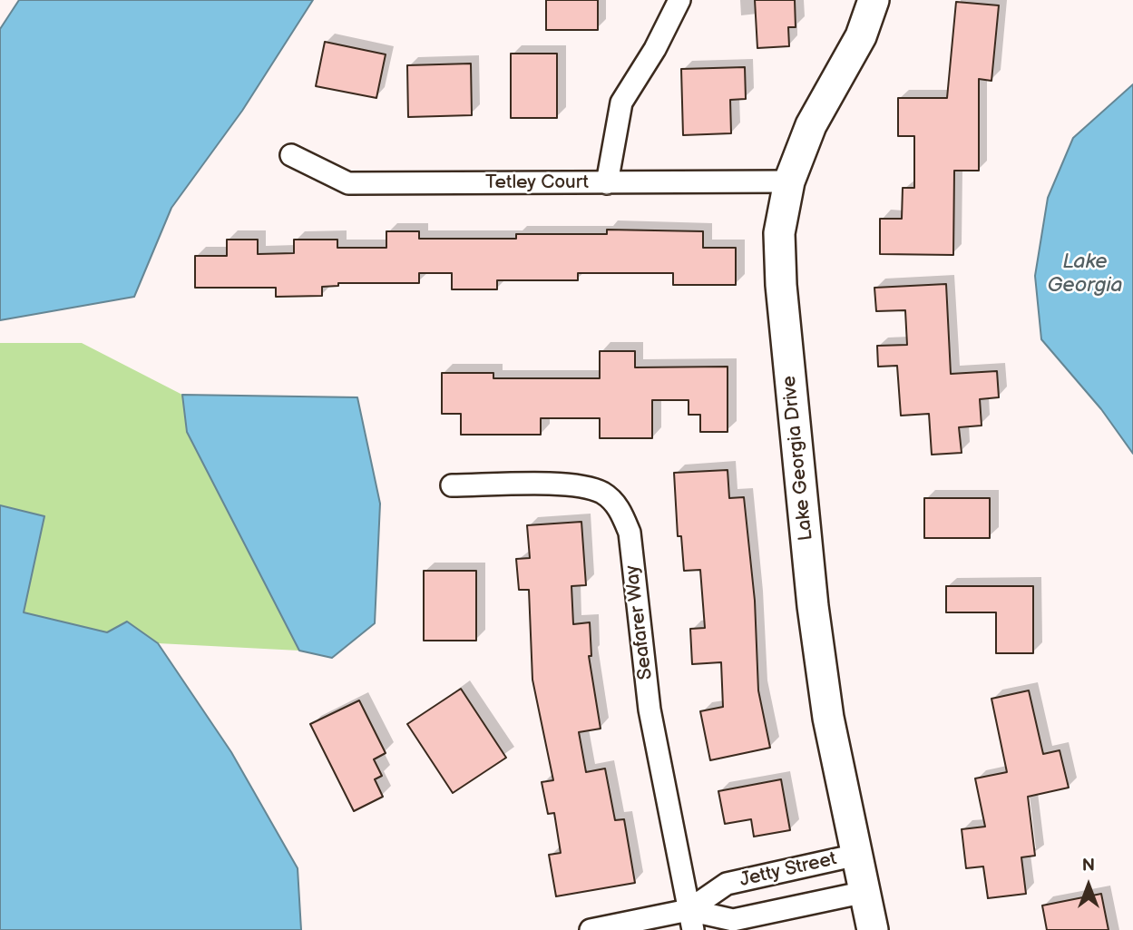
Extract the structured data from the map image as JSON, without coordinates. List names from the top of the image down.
{
  "streets": {
    "street": [
      "Tetley Court",
      "Lake Georgia Drive",
      "Seafarer Way",
      "Jetty Street"
    ]
  },
  "crossings": [
    ["Tetley Court", "Lake Georgia Drive"],
    ["Lake Georgia Drive", "Jetty Street"],
    ["Seafarer Way", "Jetty Street"]
  ],
  "water": ["Lake Georgia"],
  "north": "top"
}
